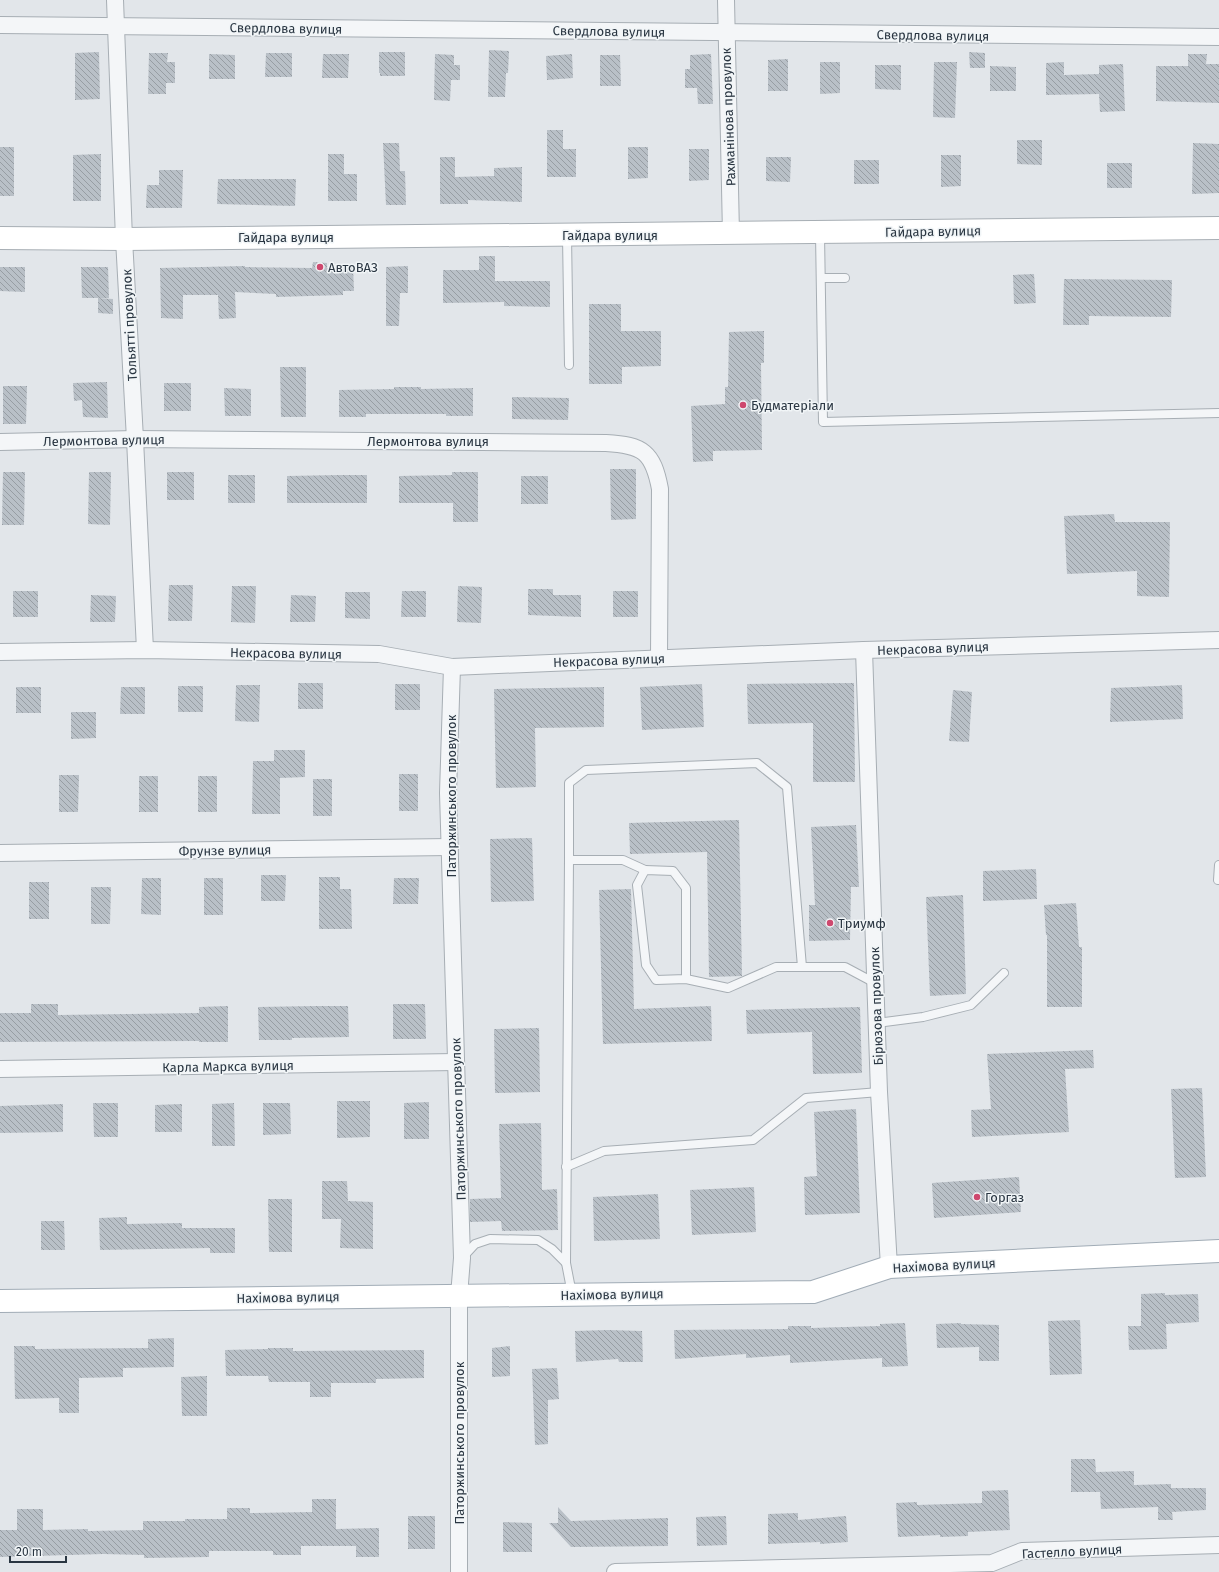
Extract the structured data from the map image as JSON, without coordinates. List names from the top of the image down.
{
  "streets": {
    "street": [
      "Свердлова вулиця",
      "Рахманінова провулок",
      "Гайдара вулиця",
      "Тольятті провулок",
      "Лермонтова вулиця",
      "Некрасова вулиця",
      "Паторжинського провулок",
      "Фрунзе вулиця",
      "Бірюзова провулок",
      "Карла Маркса вулиця",
      "Нахімова вулиця",
      "Гастелло вулиця"
    ]
  },
  "crossings": [
    ["Свердлова вулиця", "Рахманінова провулок"],
    ["Свердлова вулиця", "Тольятті провулок"],
    ["Рахманінова провулок", "Гайдара вулиця"],
    ["Гайдара вулиця", "Тольятті провулок"],
    ["Тольятті провулок", "Лермонтова вулиця"],
    ["Тольятті провулок", "Некрасова вулиця"],
    ["Лермонтова вулиця", "Некрасова вулиця"],
    ["Некрасова вулиця", "Паторжинського провулок"],
    ["Некрасова вулиця", "Бірюзова провулок"],
    ["Паторжинського провулок", "Фрунзе вулиця"],
    ["Паторжинського провулок", "Карла Маркса вулиця"],
    ["Паторжинського провулок", "Нахімова вулиця"],
    ["Бірюзова провулок", "Нахімова вулиця"]
  ],
  "places": [
    "АвтоВАЗ",
    "Будматеріали",
    "Триумф",
    "Горгаз"
  ],
  "scale_bar": "20 m"
}
